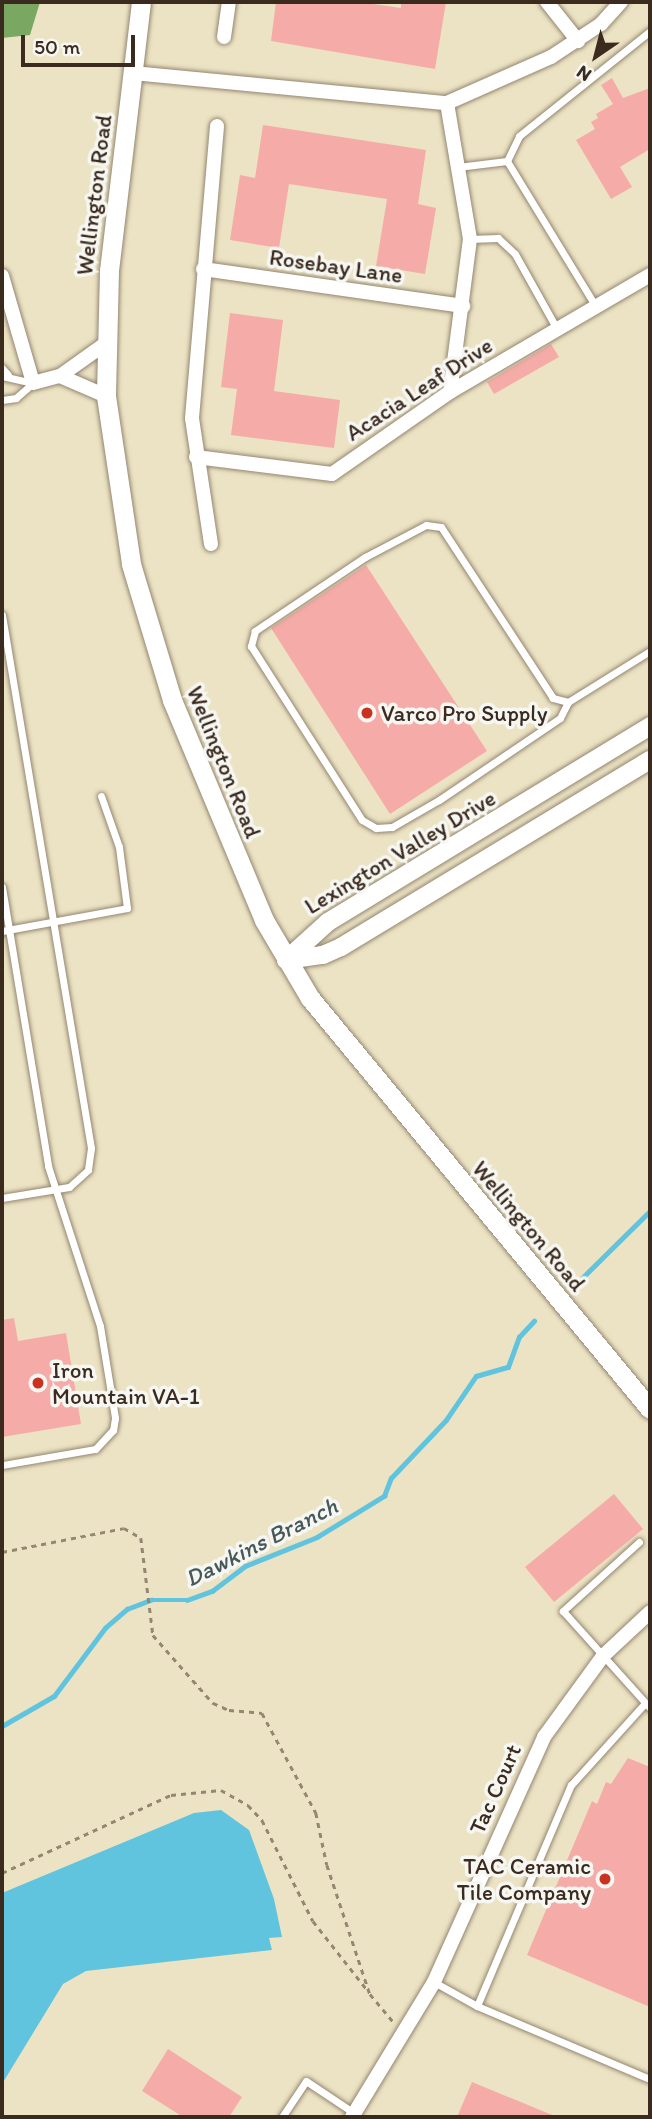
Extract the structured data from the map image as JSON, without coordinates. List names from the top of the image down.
{
  "streets": {
    "main road": ["Wellington Road"],
    "street": [
      "Rosebay Lane",
      "Acacia Leaf Drive",
      "Lexington Valley Drive",
      "Tac Court"
    ]
  },
  "crossings": [
    ["Wellington Road", "Lexington Valley Drive"]
  ],
  "water": ["Dawkins Branch"],
  "places": ["Varco Pro Supply", "Iron Mountain VA-1", "TAC Ceramic Tile Company"],
  "scale_bar": "50 m",
  "north": "bottom left"
}
